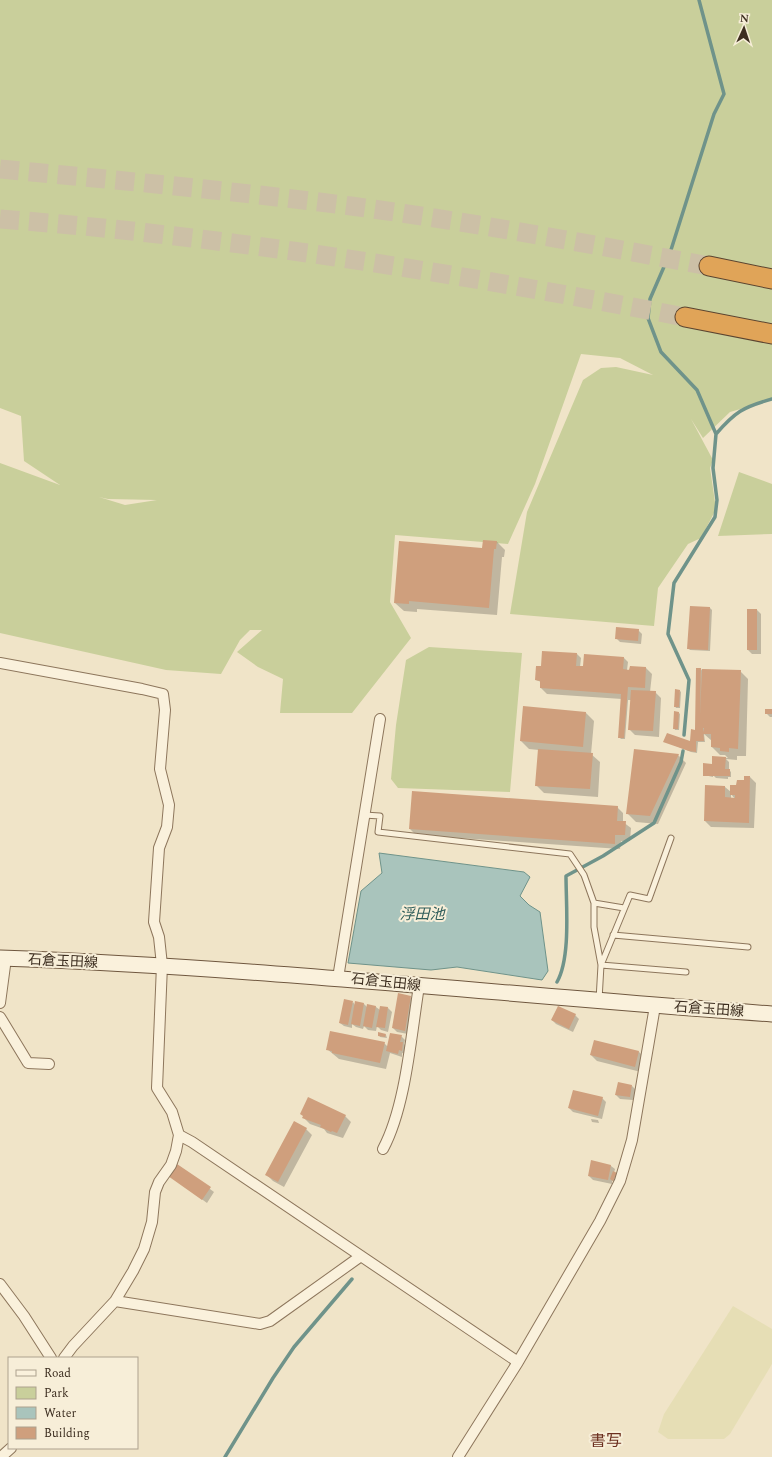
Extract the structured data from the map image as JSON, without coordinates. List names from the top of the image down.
{
  "streets": {
    "main road": ["石倉玉田線"]
  },
  "districts": ["書写"],
  "water": ["浮田池"],
  "legend": [
    "Road",
    "Park",
    "Water",
    "Building"
  ],
  "north": "top"
}
